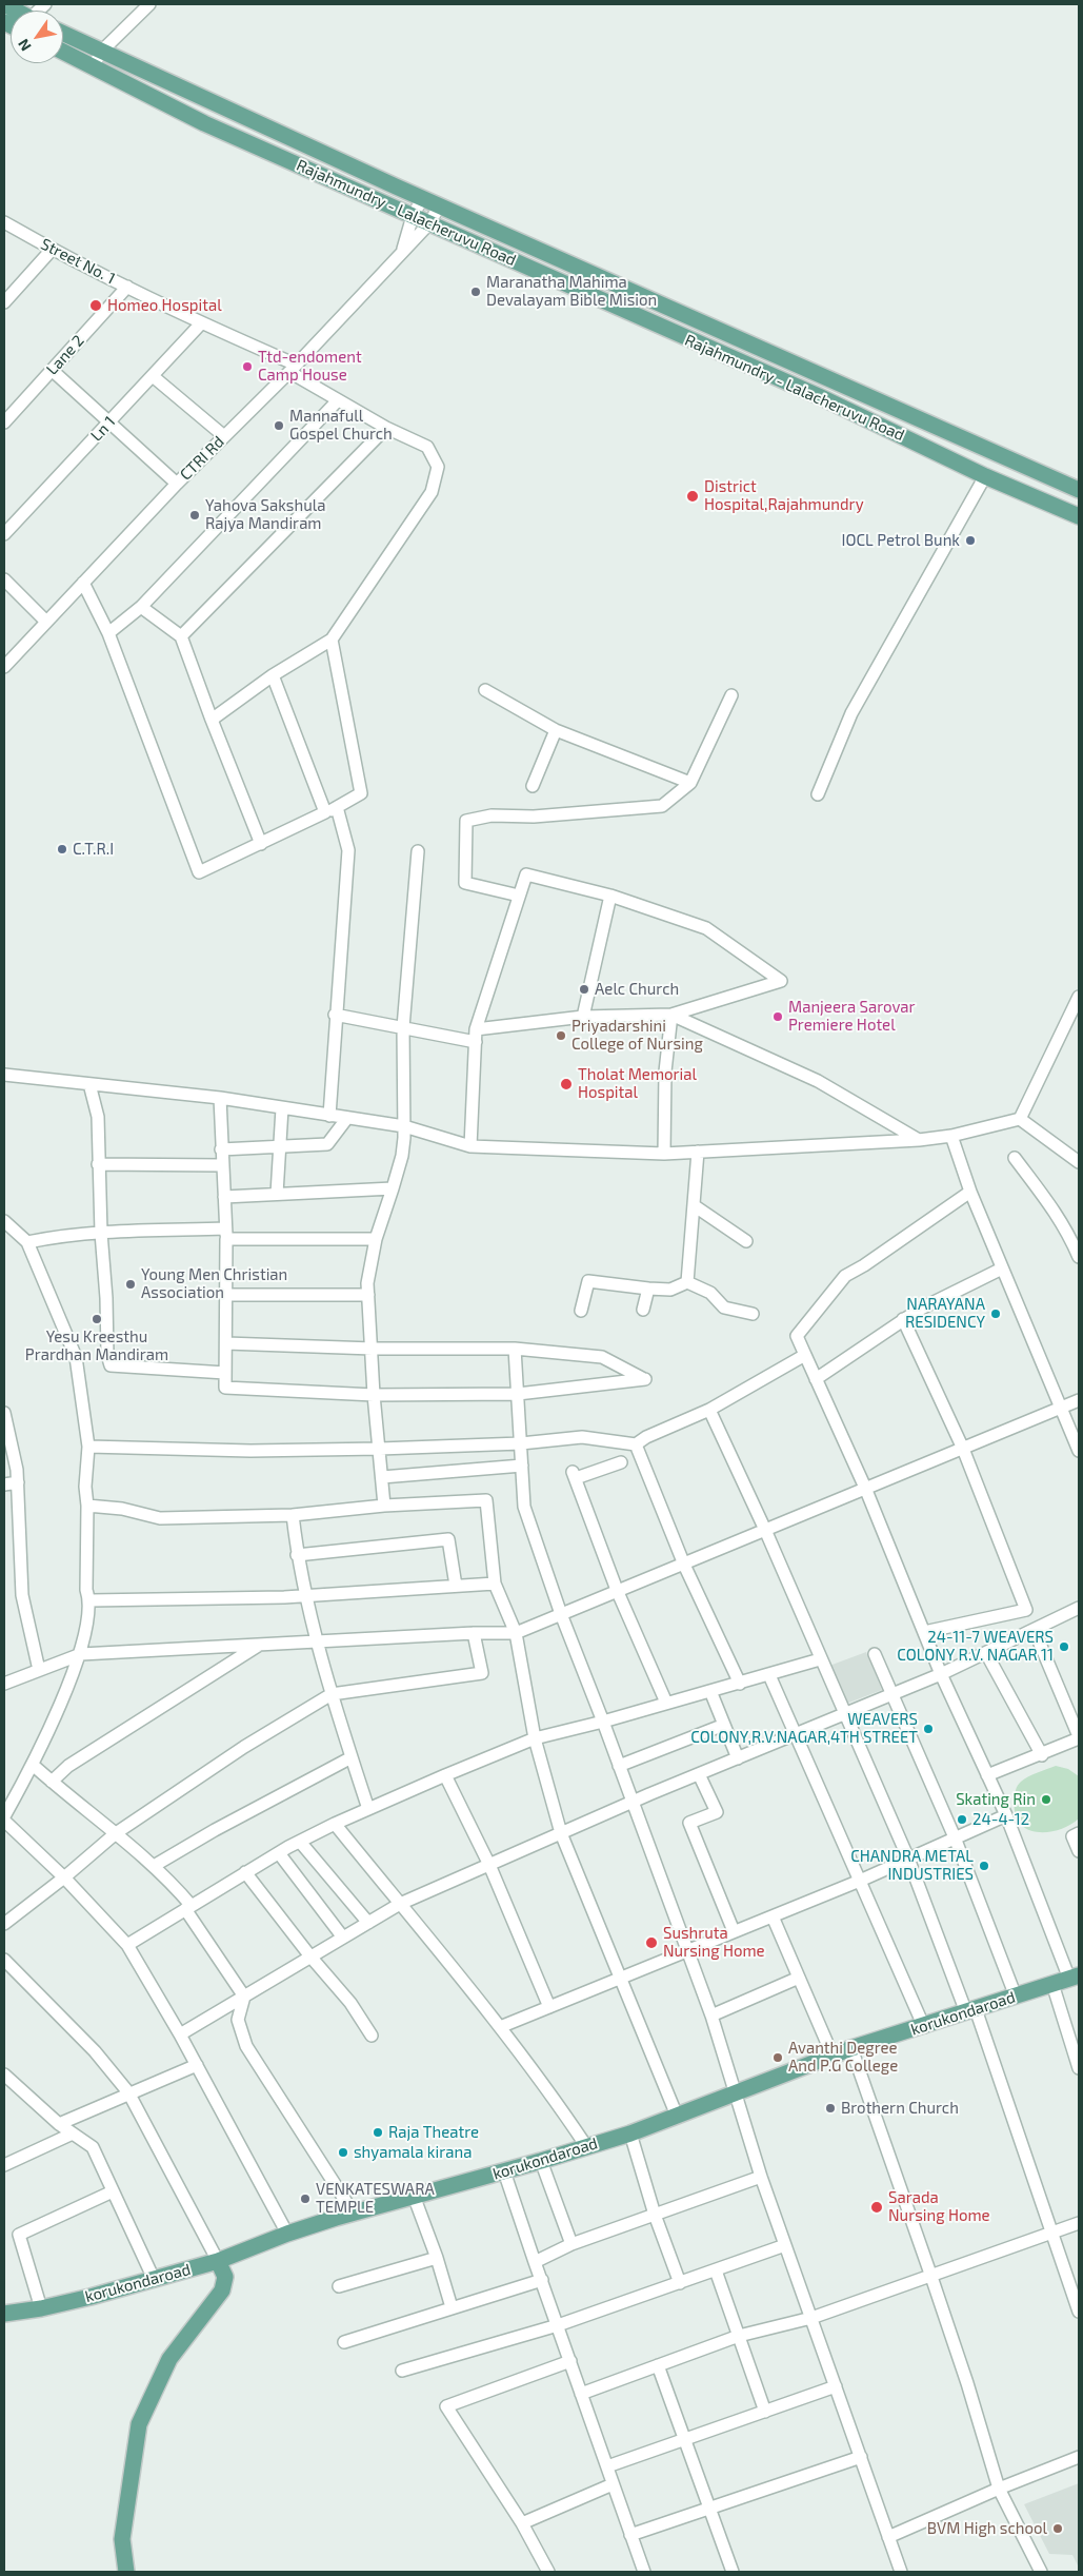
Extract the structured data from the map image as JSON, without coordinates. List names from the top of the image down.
{
  "streets": {
    "main road": ["Rajahmundry - Lalacheruvu Road", "korukondaroad"],
    "street": [
      "Street No. 1",
      "Lane 2",
      "Ln 1",
      "CTRI Rd"
    ]
  },
  "crossings": [
    ["Rajahmundry - Lalacheruvu Road", "CTRI Rd"],
    ["Street No. 1", "Lane 2"],
    ["Street No. 1", "Ln 1"],
    ["Street No. 1", "CTRI Rd"]
  ],
  "places": [
    "Maranatha Mahima Devalayam Bible Mision",
    "Homeo Hospital",
    "Ttd-endoment Camp House",
    "Mannafull Gospel Church",
    "District Hospital,Rajahmundry",
    "Yahova Sakshula Rajya Mandiram",
    "IOCL Petrol Bunk",
    "C.T.R.I",
    "Aelc Church",
    "Manjeera Sarovar Premiere Hotel",
    "Priyadarshini College of Nursing",
    "Tholat Memorial Hospital",
    "Young Men Christian Association",
    "NARAYANA RESIDENCY",
    "Yesu Kreesthu Prardhan Mandiram",
    "24-11-7 WEAVERS COLONY R.V. NAGAR 11",
    "WEAVERS COLONY,R.V.NAGAR,4TH STREET",
    "Skating Rin",
    "24-4-12",
    "CHANDRA METAL INDUSTRIES",
    "Sushruta Nursing Home",
    "Avanthi Degree And P.G College",
    "Brothern Church",
    "Raja Theatre",
    "shyamala kirana",
    "VENKATESWARA TEMPLE",
    "Sarada Nursing Home",
    "BVM High school"
  ],
  "north": "bottom left"
}
